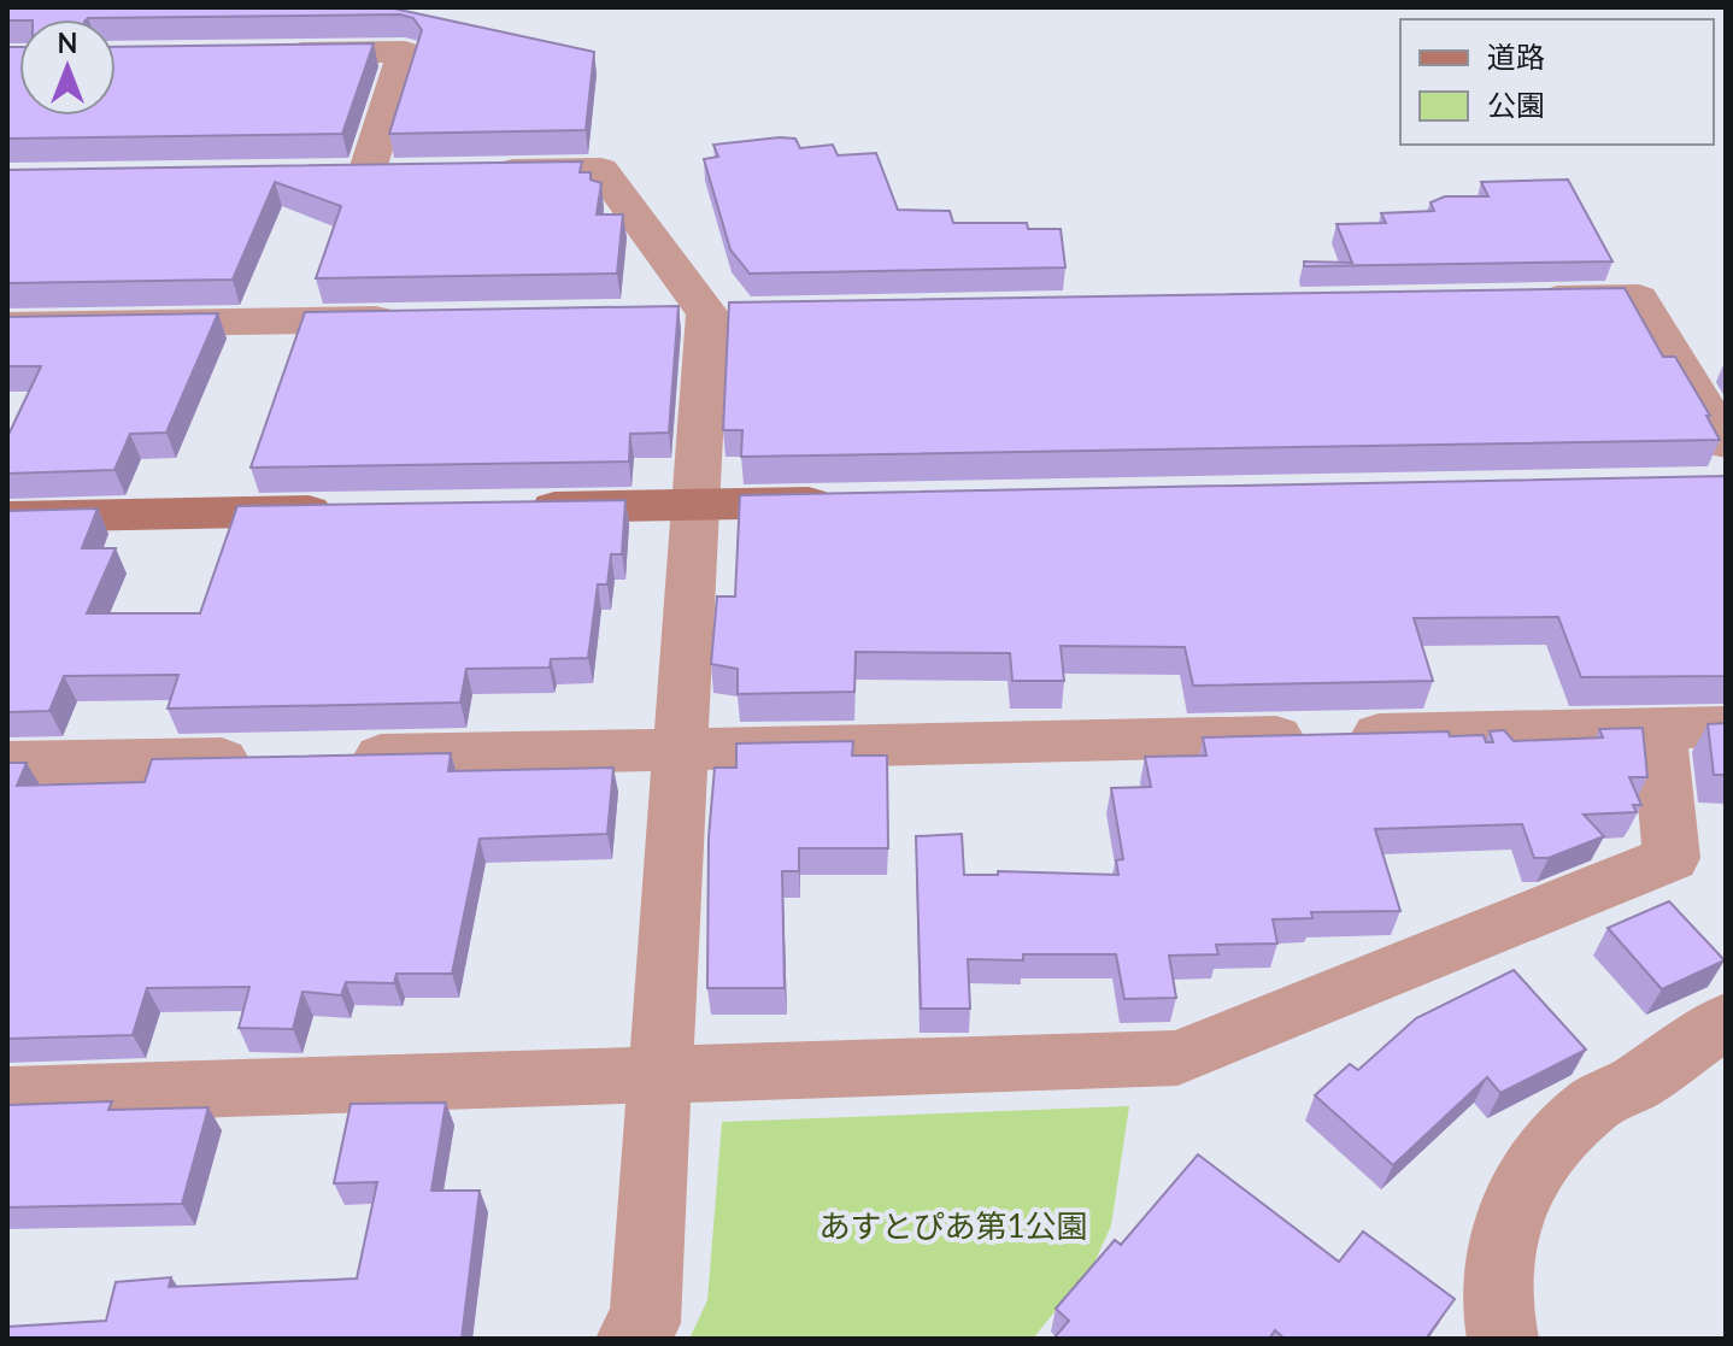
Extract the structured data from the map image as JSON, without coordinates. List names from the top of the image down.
{
  "parks": ["あすとぴあ第1公園"],
  "legend": ["道路", "公園"],
  "north": "top"
}
